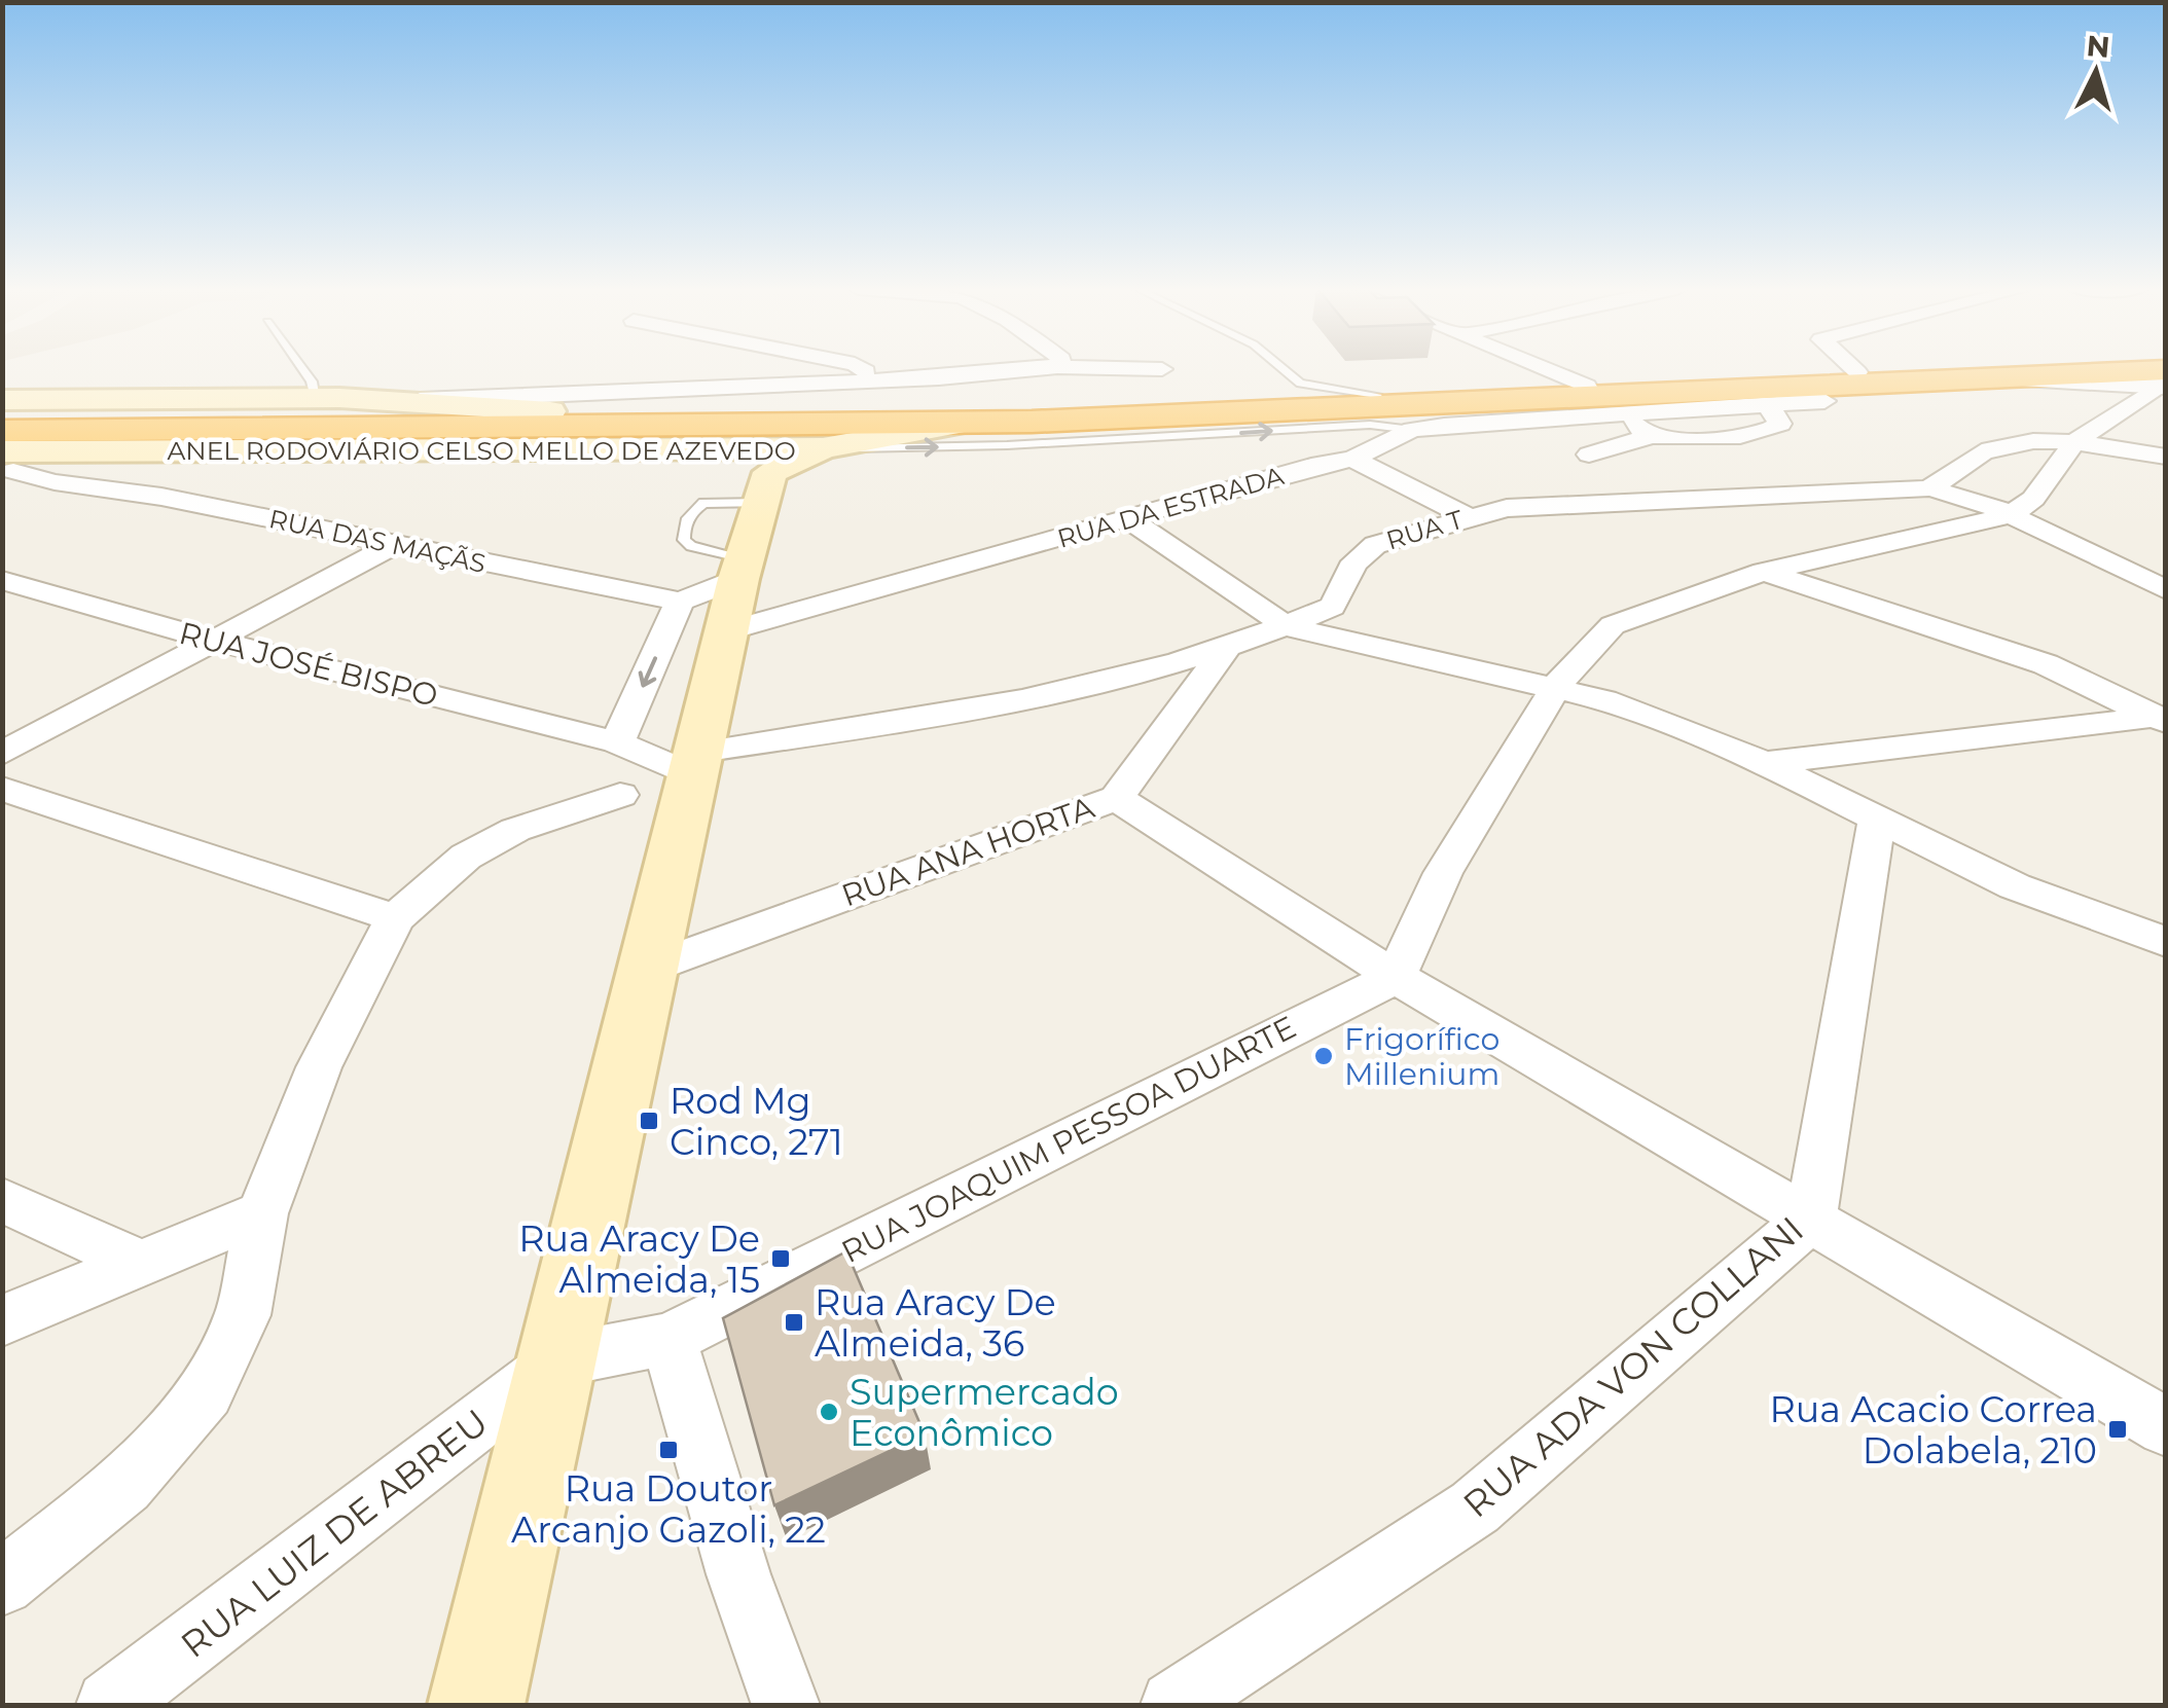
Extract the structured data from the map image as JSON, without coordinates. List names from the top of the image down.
{
  "streets": {
    "highway": ["ANEL RODOVIÁRIO CELSO MELLO DE AZEVEDO"],
    "street": [
      "RUA DA ESTRADA",
      "RUA T",
      "RUA DAS MAÇÃS",
      "RUA JOSÉ BISPO",
      "RUA ANA HORTA",
      "RUA JOAQUIM PESSOA DUARTE",
      "RUA ADA VON COLLANI",
      "RUA LUIZ DE ABREU"
    ]
  },
  "crossings": [
    ["ANEL RODOVIÁRIO CELSO MELLO DE AZEVEDO", "RUA DAS MAÇÃS"],
    ["RUA DA ESTRADA", "RUA DAS MAÇÃS"],
    ["RUA T", "RUA JOSÉ BISPO"],
    ["RUA T", "RUA ANA HORTA"],
    ["RUA JOAQUIM PESSOA DUARTE", "RUA LUIZ DE ABREU"]
  ],
  "places": {
    "other": ["Frigorífico Millenium", "Supermercado Econômico"],
    "transit": [
      "Rod Mg Cinco, 271",
      "Rua Aracy De Almeida, 15",
      "Rua Aracy De Almeida, 36",
      "Rua Acacio Correa Dolabela, 210",
      "Rua Doutor Arcanjo Gazoli, 22"
    ]
  },
  "north": "top"
}
